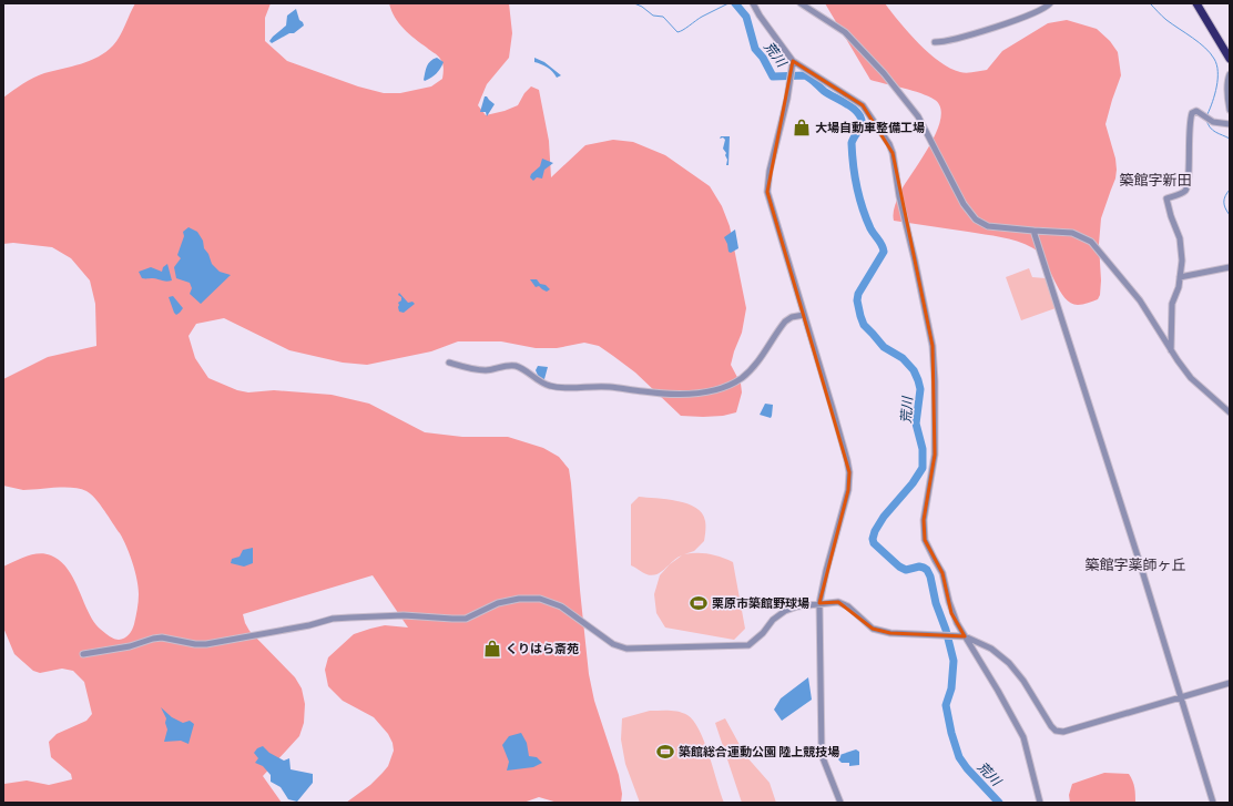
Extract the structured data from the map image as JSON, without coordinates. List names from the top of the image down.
{
  "districts": ["築館字新田", "築館字薬師ヶ丘"],
  "water": ["荒川"],
  "places": {
    "shop": ["大場自動車整備工場", "くりはら斎苑"],
    "sports": ["栗原市築館野球場", "築館総合運動公園 陸上競技場"]
  }
}
